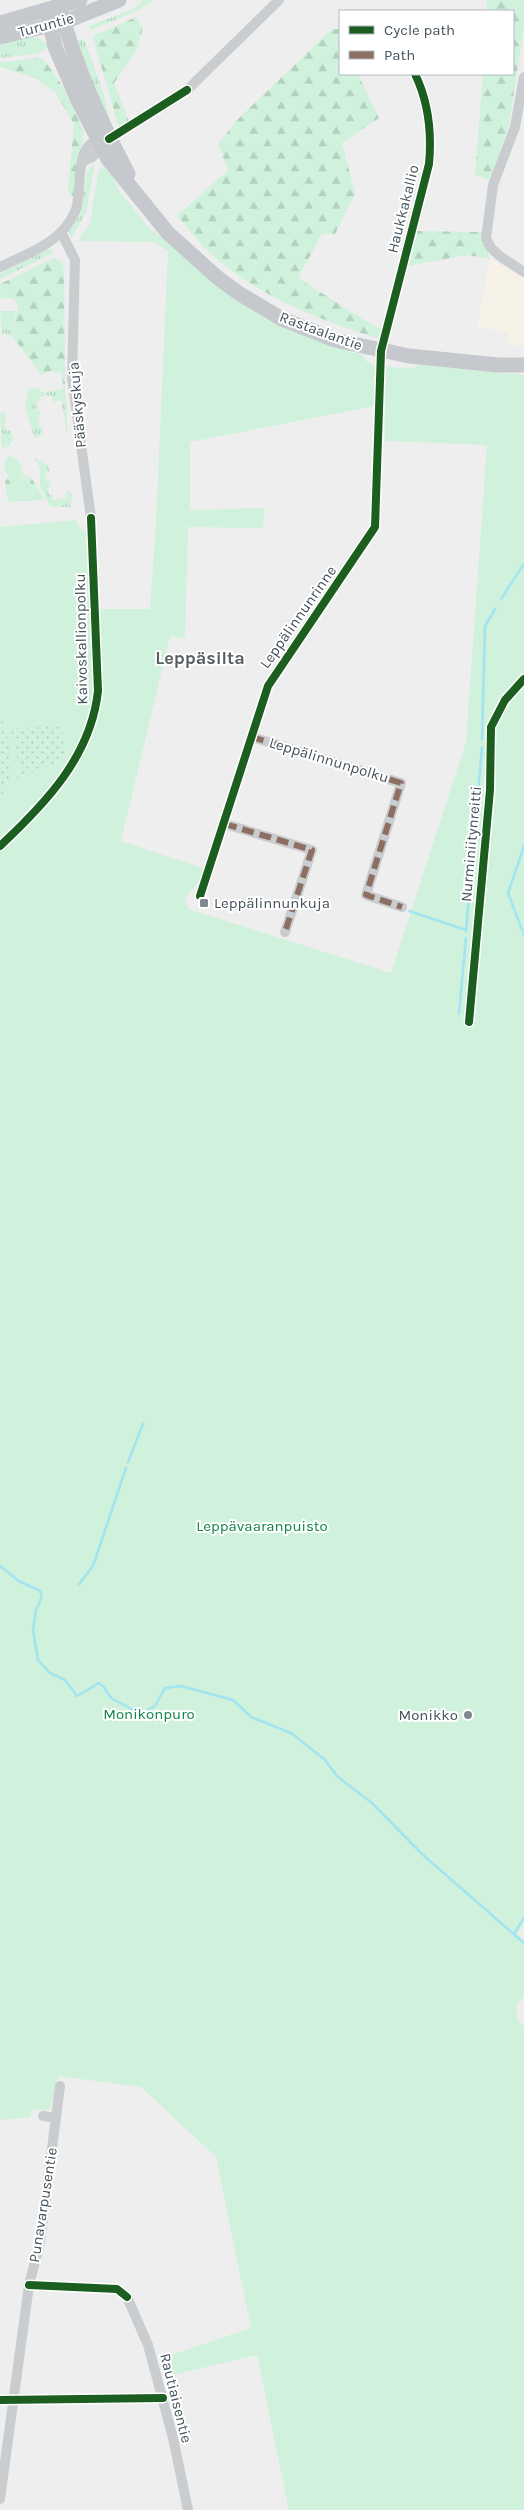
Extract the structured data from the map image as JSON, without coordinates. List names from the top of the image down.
{
  "streets": {
    "main road": ["Turuntie", "Rastaalantie"],
    "street": [
      "Haukkakallio",
      "Pääskyskuja",
      "Leppälinnunrinne",
      "Leppälinnunpolku",
      "Punavarpusentie",
      "Rautiaisentie"
    ],
    "cycle path": ["Kaivoskallionpolku", "Nurminiitynreitti"]
  },
  "crossings": [
    ["Turuntie", "Rastaalantie"],
    ["Haukkakallio", "Rastaalantie"],
    ["Haukkakallio", "Leppälinnunrinne"],
    ["Rastaalantie", "Leppälinnunrinne"],
    ["Leppälinnunrinne", "Leppälinnunpolku"]
  ],
  "districts": ["Leppäsilta"],
  "parks": ["Leppävaaranpuisto", "Monikonpuro"],
  "places": {
    "transit": ["Leppälinnunkuja"],
    "other": ["Monikko"]
  },
  "legend": ["Cycle path", "Path"]
}
